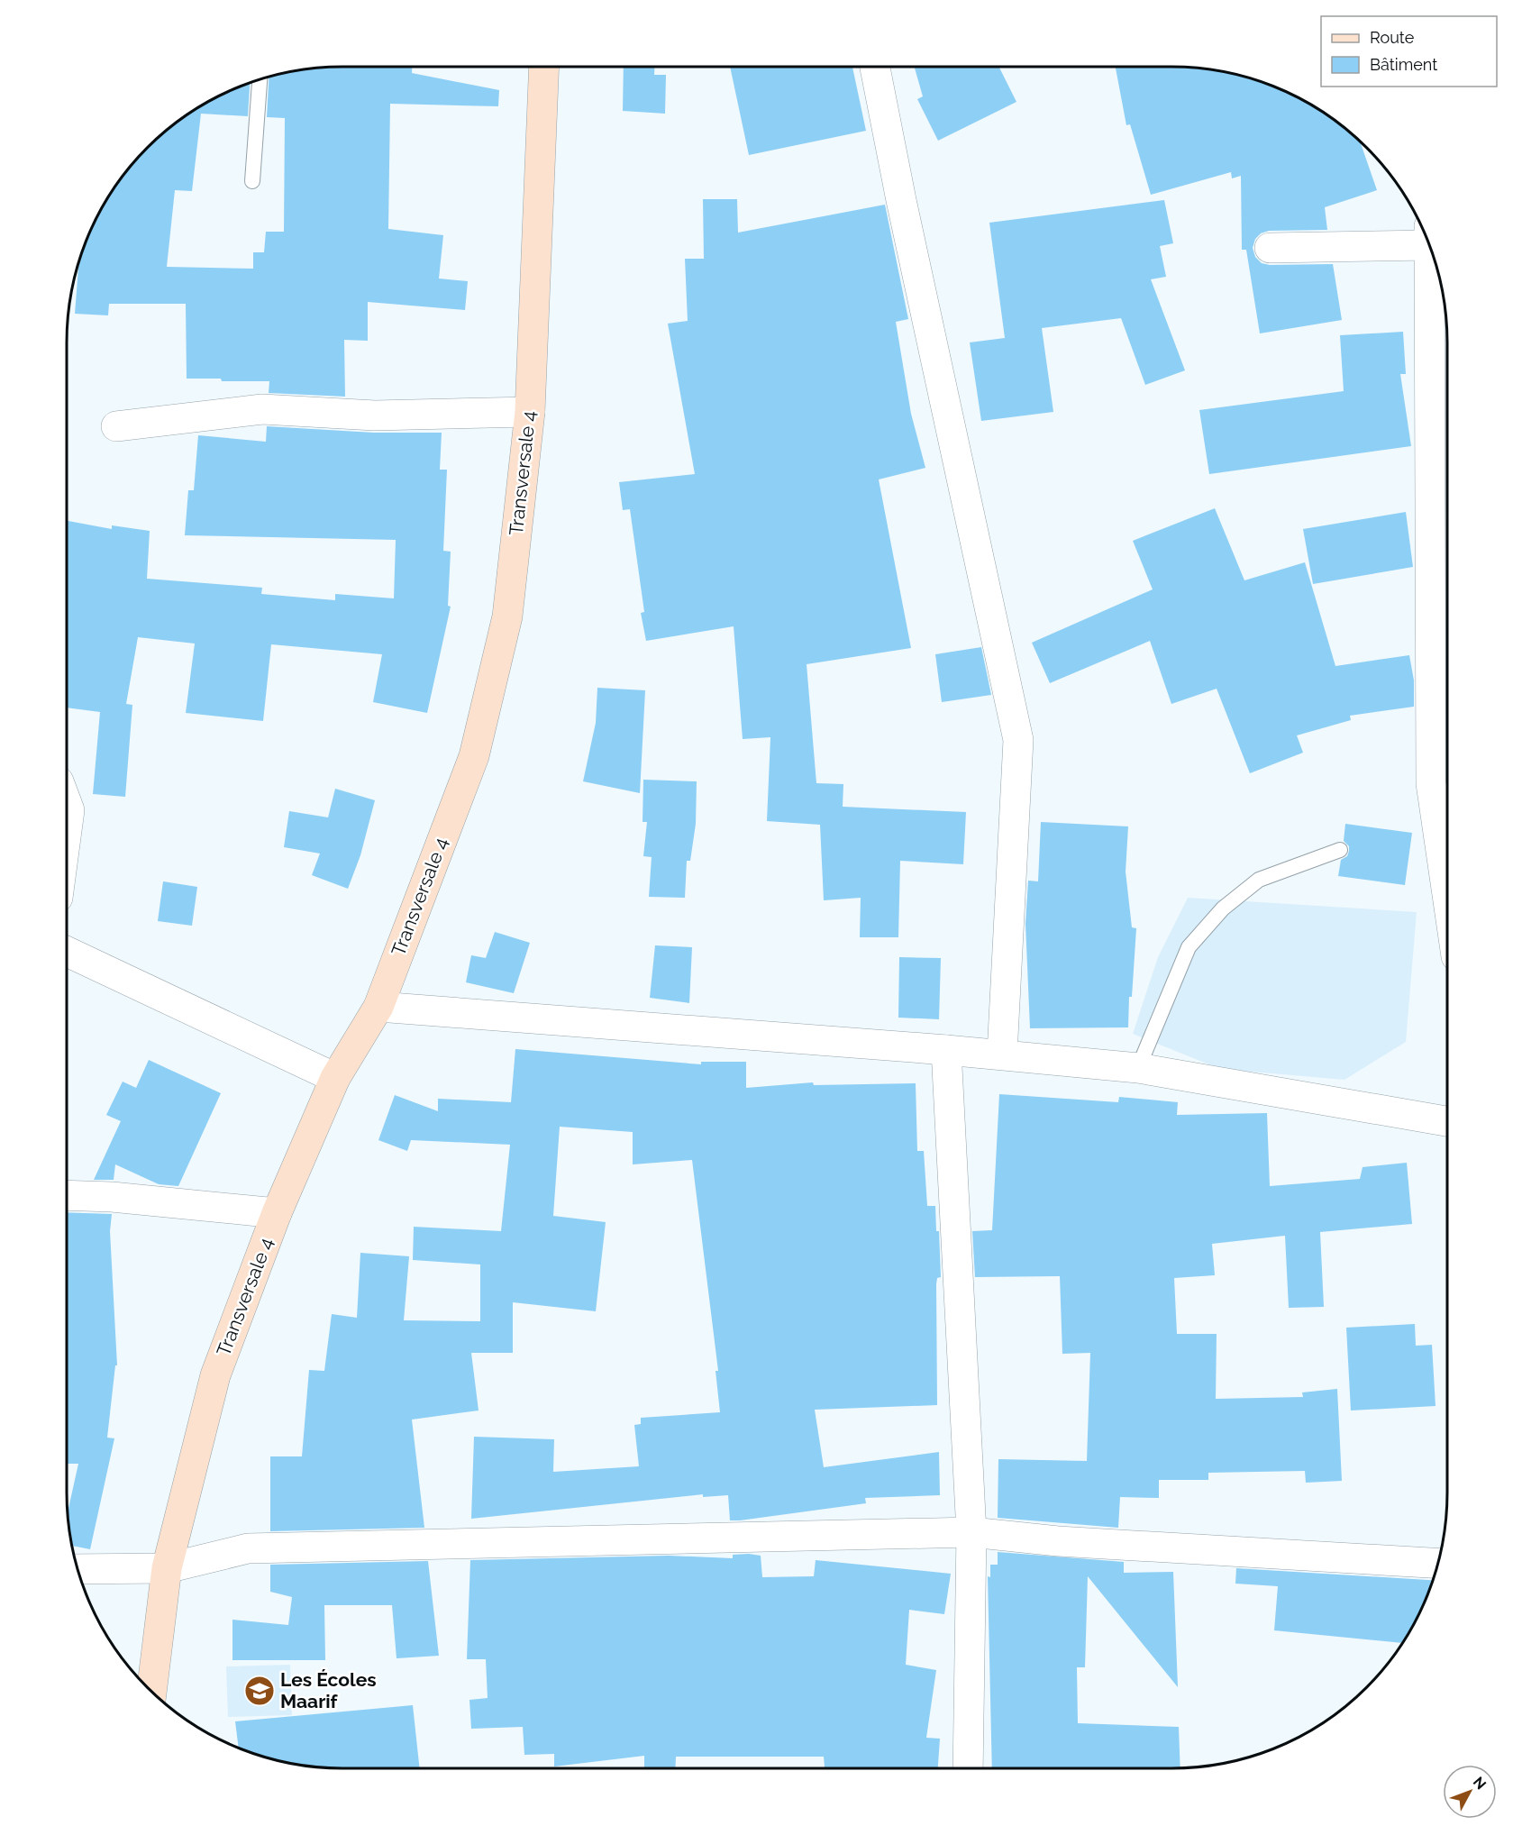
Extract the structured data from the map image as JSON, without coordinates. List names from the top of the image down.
{
  "streets": {
    "main road": ["Transversale 4"]
  },
  "places": {
    "school or university": ["Les Écoles Maarif"]
  },
  "legend": ["Route", "Bâtiment"],
  "north": "top right"
}
